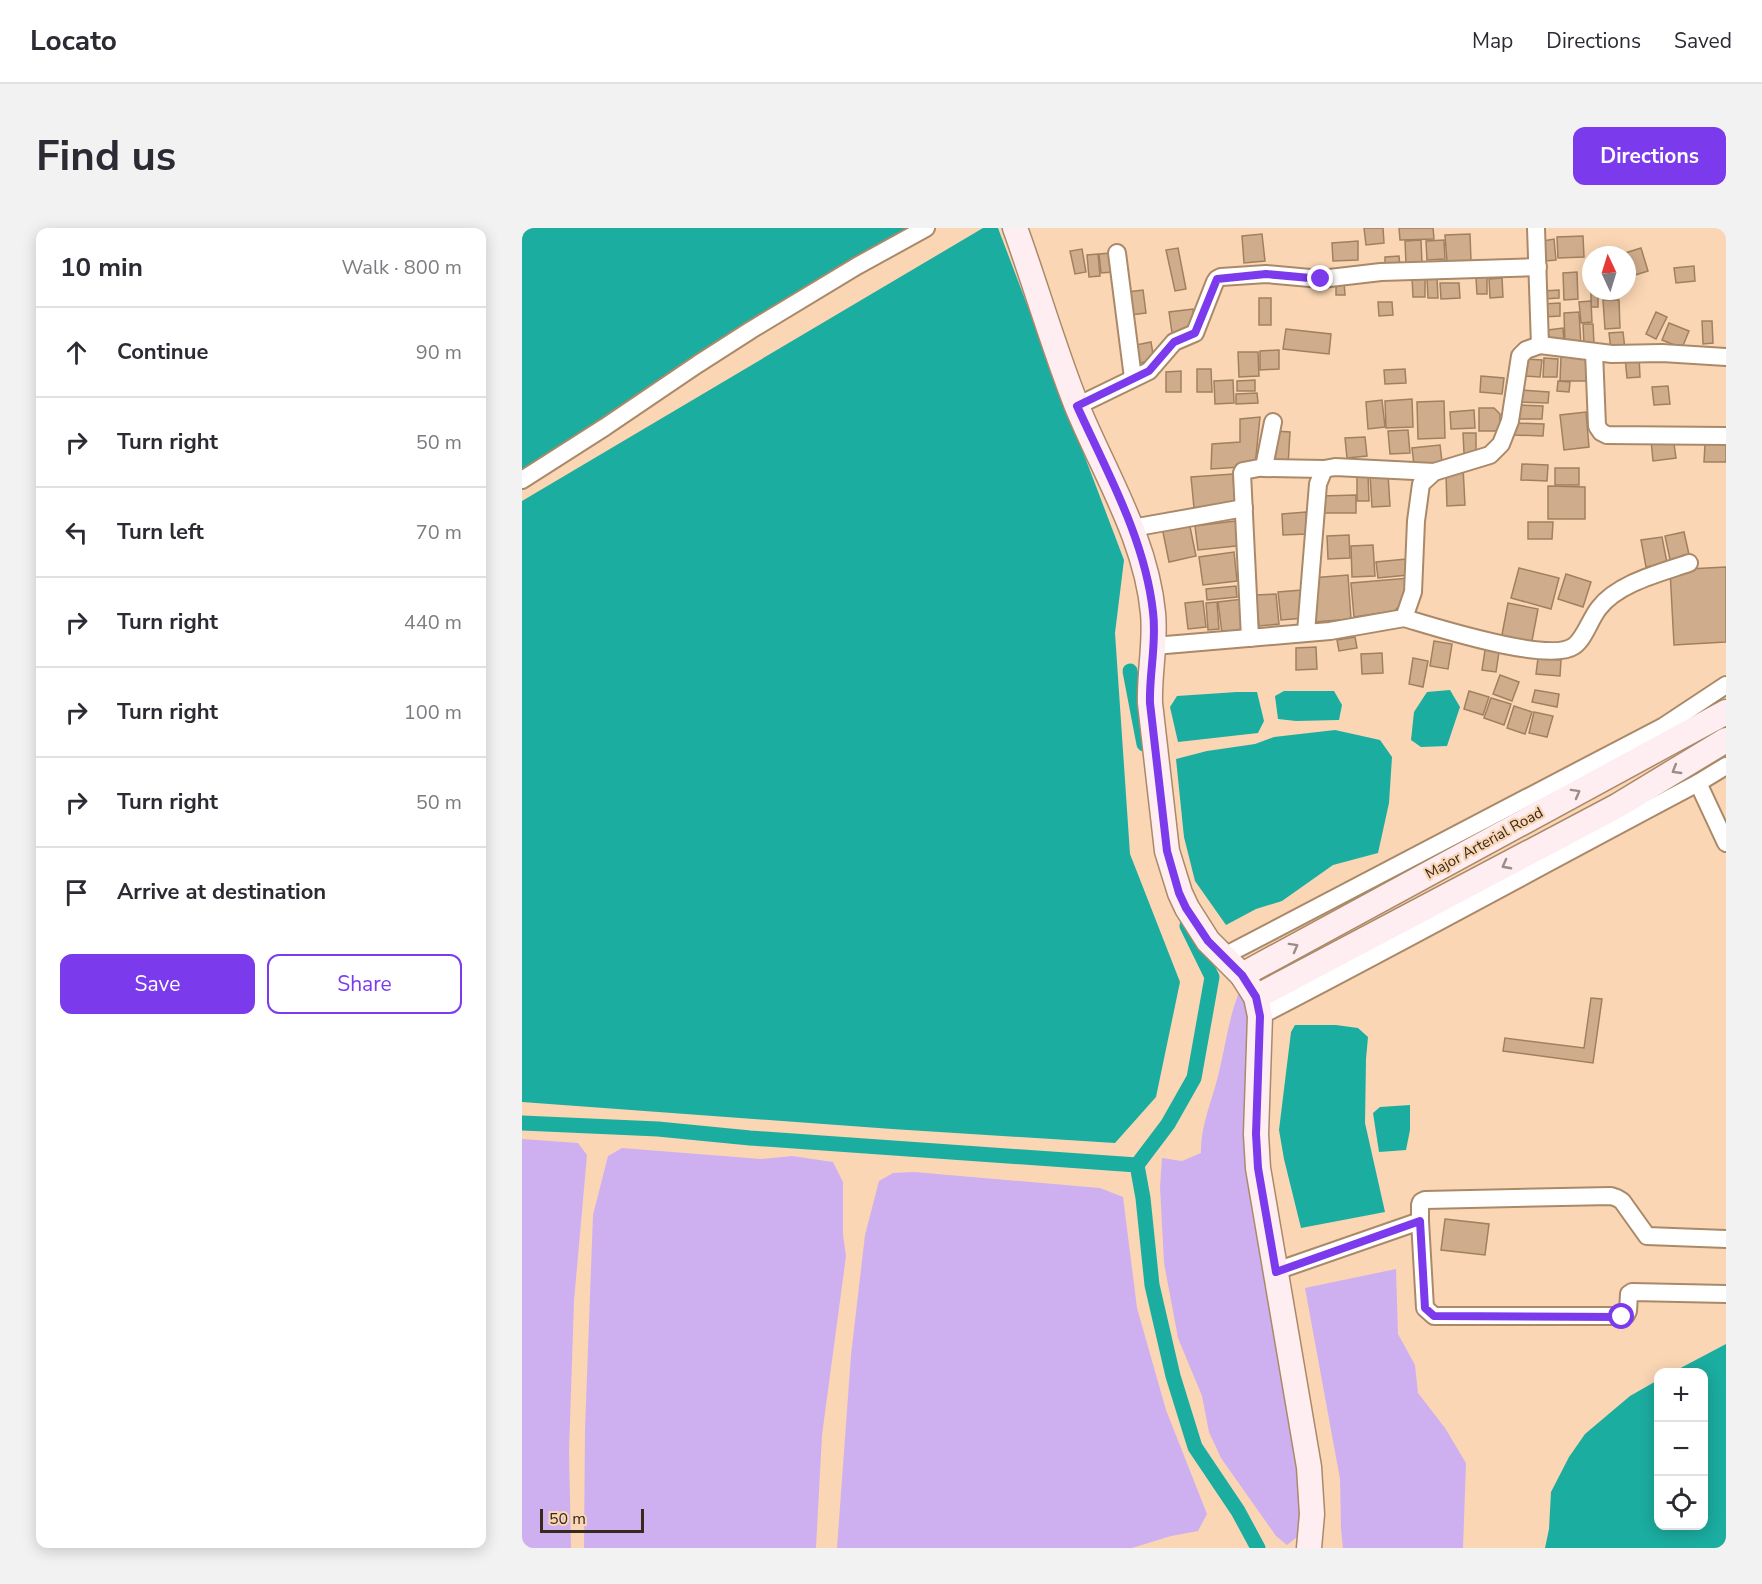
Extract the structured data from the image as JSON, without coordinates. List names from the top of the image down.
{
  "streets": {
    "street": ["Major Arterial Road"]
  },
  "scale_bar": "50 m",
  "north": "top",
  "page": {
    "header": "Locato",
    "nav": ["Map", "Directions", "Saved"],
    "buttons": [
      "Directions",
      ["Save", "Share"]
    ],
    "title": "Find us",
    "heading": ["10 min", "Walk · 800 m"],
    "list": [
      ["Continue", "90 m"],
      ["Turn right", "50 m"],
      ["Turn left", "70 m"],
      ["Turn right", "440 m"],
      ["Turn right", "100 m"],
      ["Turn right", "50 m"],
      "Arrive at destination"
    ],
    "map_buttons": ["+", "−"],
    "scale": "50 m"
  }
}
